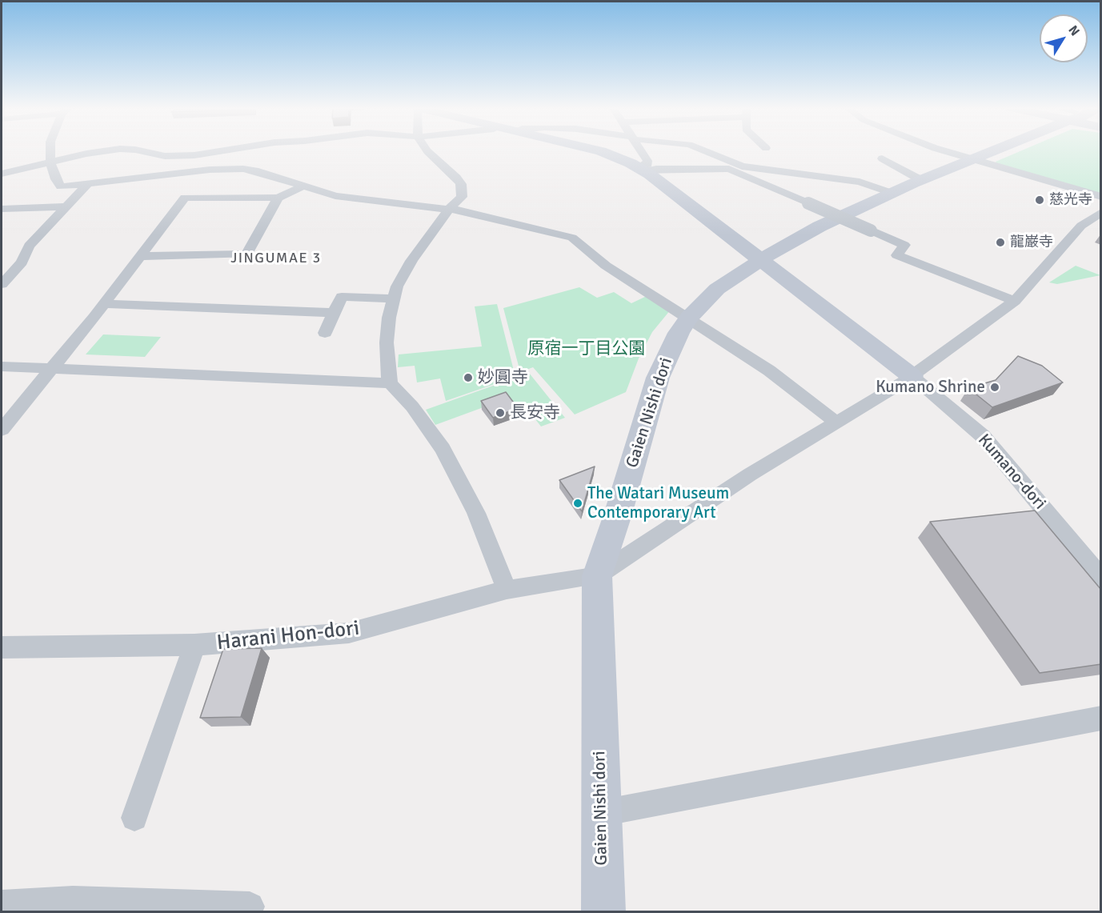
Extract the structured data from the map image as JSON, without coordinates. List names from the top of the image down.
{
  "streets": {
    "main road": ["Gaien Nishi dori"],
    "street": ["Kumano-dori", "Harani Hon-dori"]
  },
  "crossings": [
    ["Gaien Nishi dori", "Harani Hon-dori"]
  ],
  "districts": ["JINGUMAE 3"],
  "parks": ["原宿一丁目公園"],
  "places": [
    "慈光寺",
    "龍巌寺",
    "妙圓寺",
    "Kumano Shrine",
    "長安寺",
    "The Watari Museum Contemporary Art"
  ],
  "north": "top right"
}
